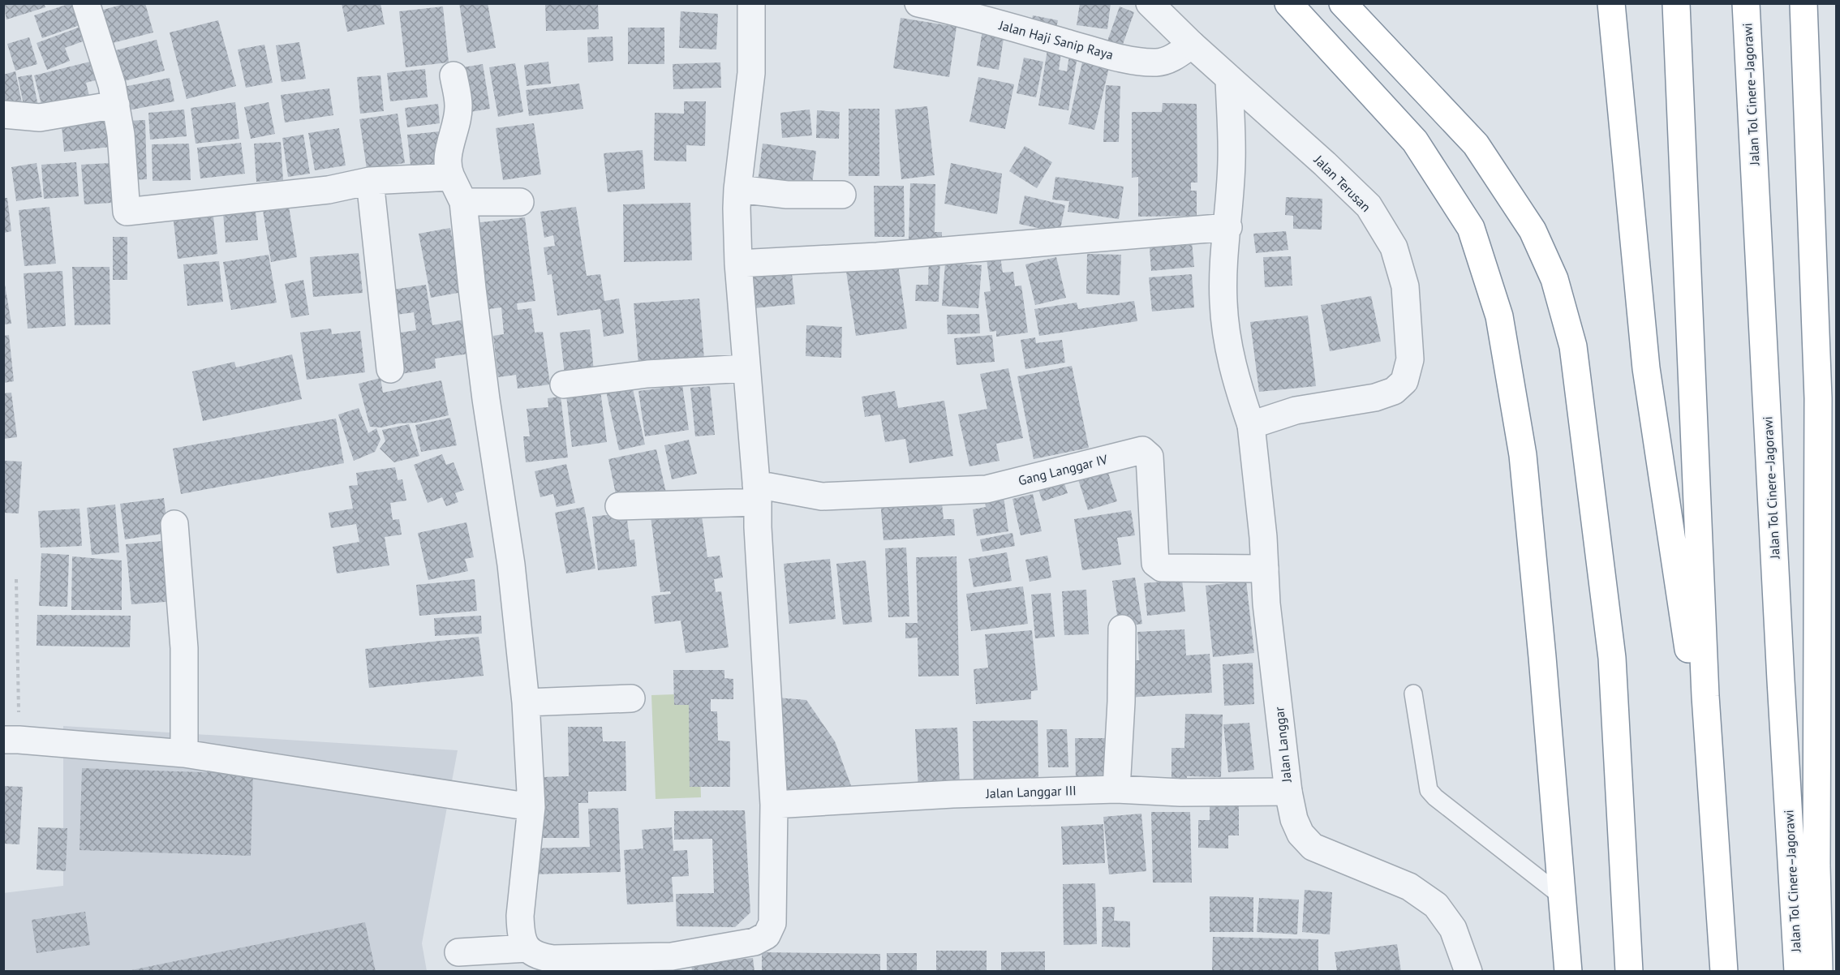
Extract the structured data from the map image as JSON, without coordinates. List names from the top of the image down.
{
  "streets": {
    "highway": ["Jalan Tol Cinere–Jagorawi"],
    "street": [
      "Jalan Haji Sanip Raya",
      "Jalan Terusan",
      "Gang Langgar IV",
      "Jalan Langgar",
      "Jalan Langgar III"
    ]
  },
  "crossings": [
    ["Jalan Haji Sanip Raya", "Jalan Terusan"],
    ["Jalan Terusan", "Jalan Langgar"],
    ["Gang Langgar IV", "Jalan Langgar"],
    ["Jalan Langgar", "Jalan Langgar III"]
  ]
}
